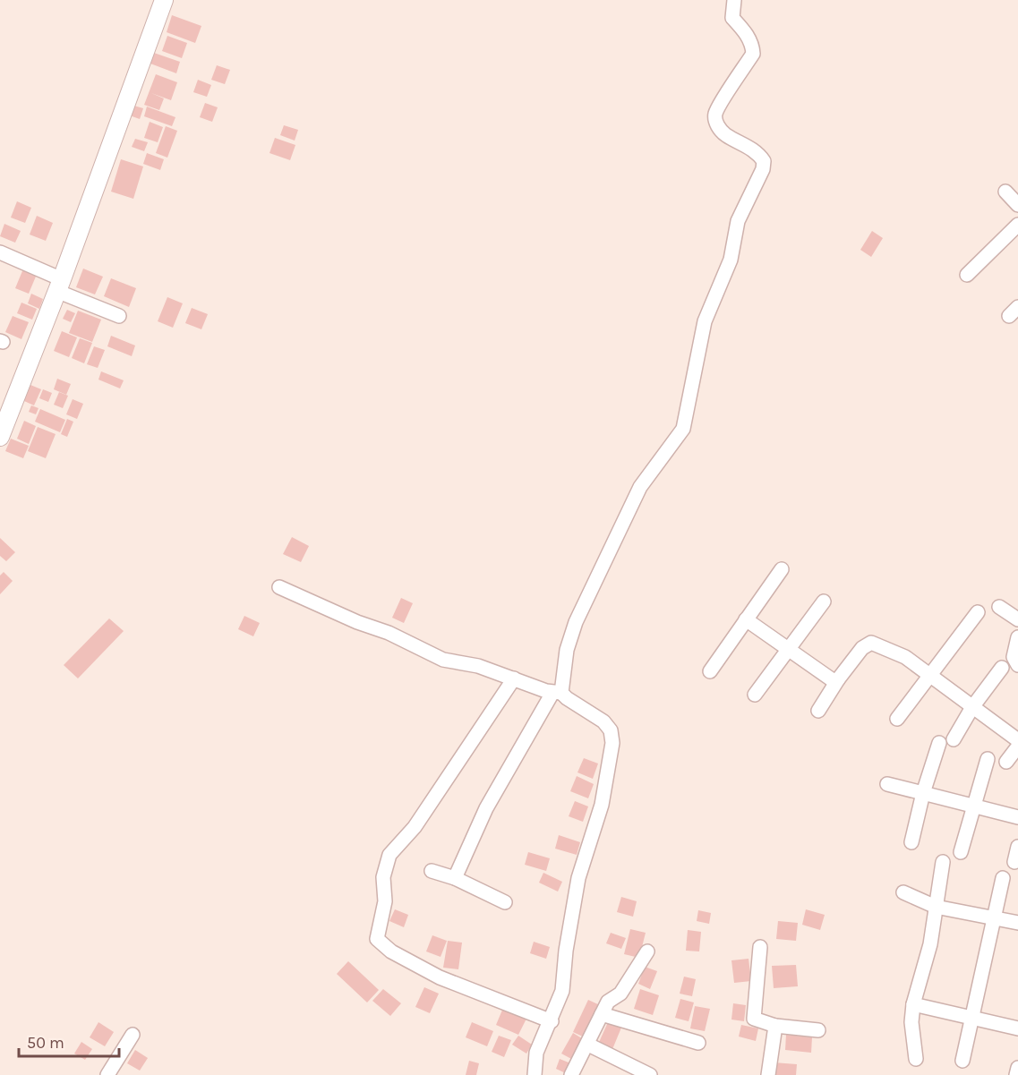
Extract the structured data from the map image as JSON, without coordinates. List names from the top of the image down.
{
  "scale_bar": "50 m"
}
